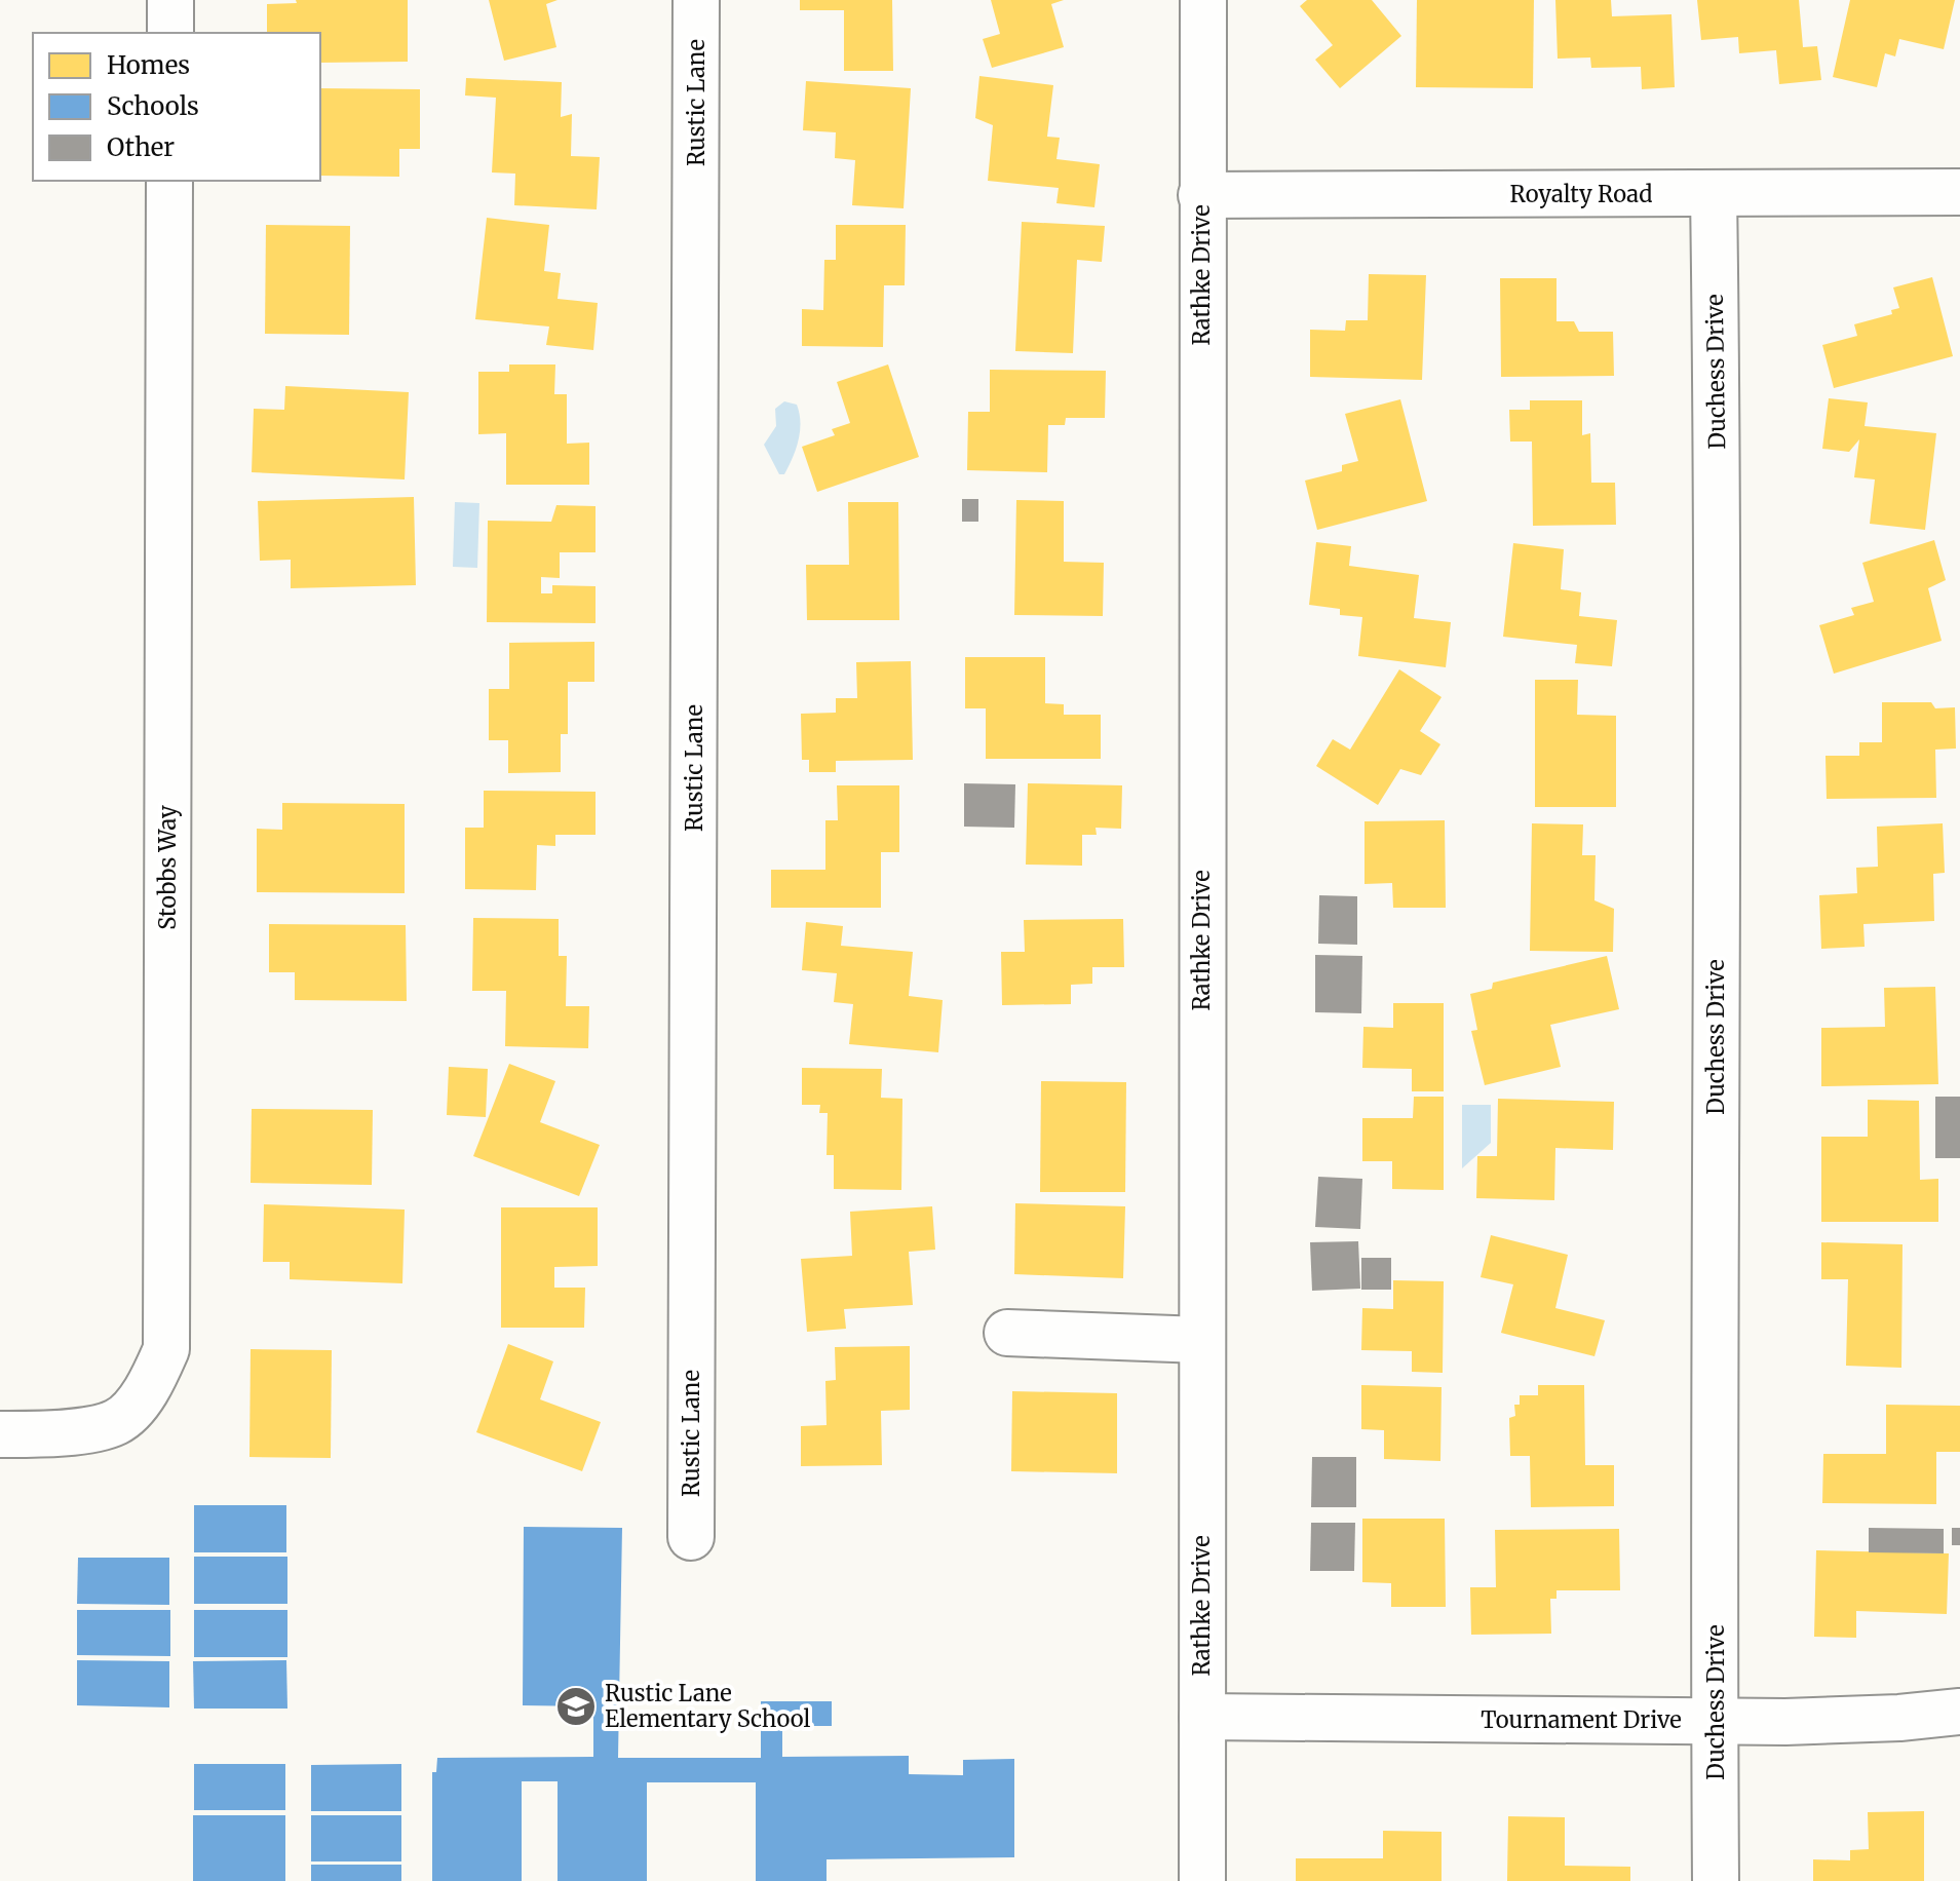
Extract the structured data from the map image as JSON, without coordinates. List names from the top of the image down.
{
  "streets": {
    "street": [
      "Rustic Lane",
      "Royalty Road",
      "Rathke Drive",
      "Duchess Drive",
      "Stobbs Way",
      "Tournament Drive"
    ]
  },
  "crossings": [
    ["Royalty Road", "Rathke Drive"],
    ["Royalty Road", "Duchess Drive"],
    ["Rathke Drive", "Tournament Drive"],
    ["Duchess Drive", "Tournament Drive"]
  ],
  "places": {
    "school or university": ["Rustic Lane Elementary School"]
  },
  "legend": ["Homes", "Schools", "Other"]
}
